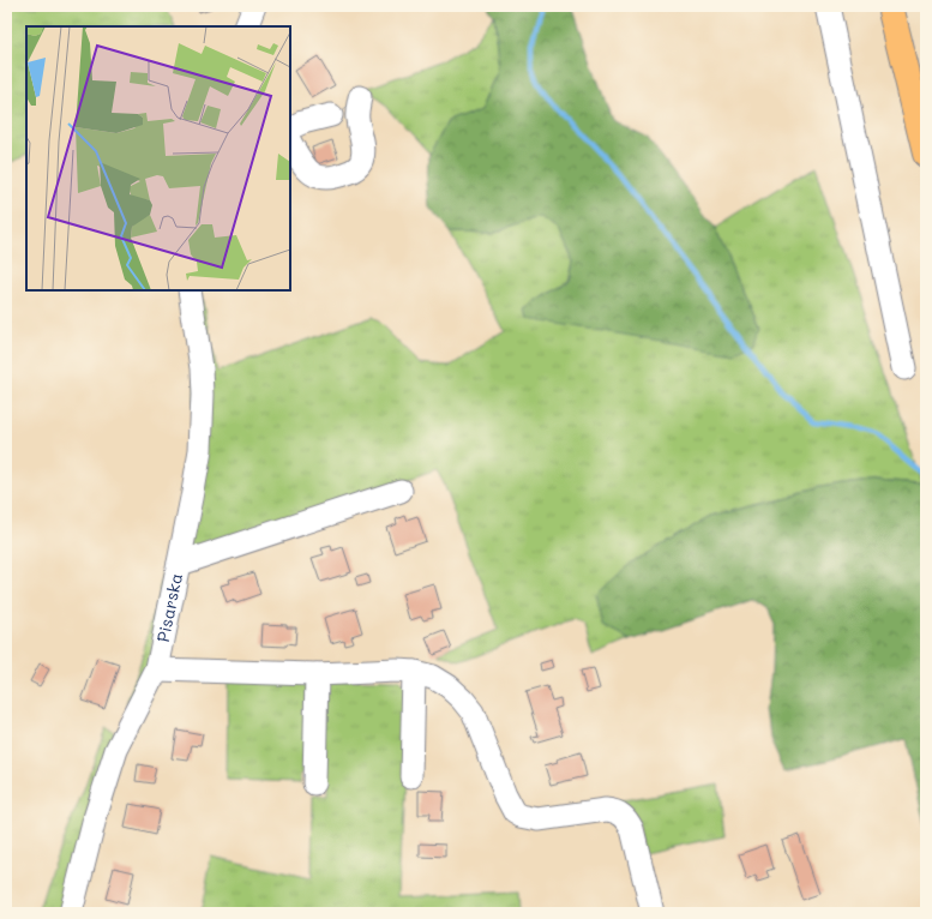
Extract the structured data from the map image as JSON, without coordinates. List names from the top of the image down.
{
  "streets": {
    "street": ["Pisarska"]
  }
}
